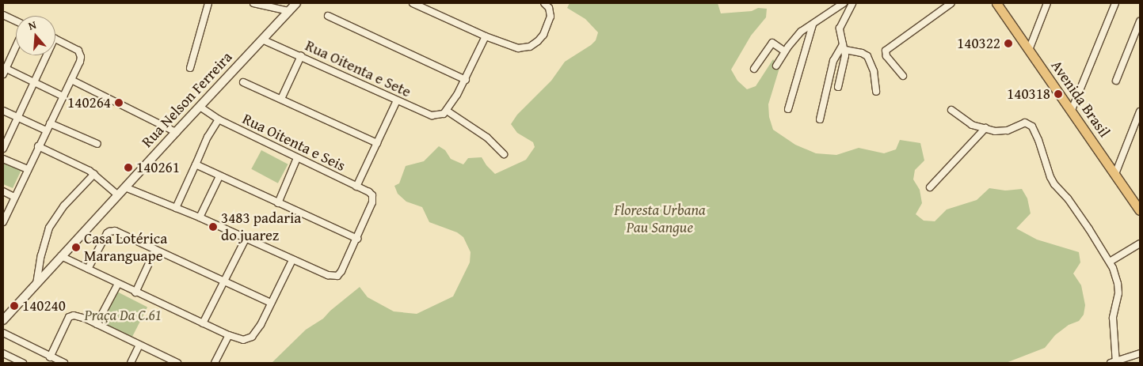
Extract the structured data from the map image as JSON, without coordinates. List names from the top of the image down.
{
  "streets": {
    "main road": ["Avenida Brasil", "Rua Nelson Ferreira"],
    "street": ["Rua Oitenta e Sete", "Rua Oitenta e Seis"]
  },
  "crossings": [
    ["Rua Oitenta e Sete", "Rua Nelson Ferreira"],
    ["Rua Nelson Ferreira", "Rua Oitenta e Seis"]
  ],
  "parks": ["Floresta Urbana Pau Sangue", "Praça Da C.61"],
  "places": [
    "140322",
    "140318",
    "140264",
    "140261",
    "3483 padaria do juarez",
    "Casa Lotérica Maranguape",
    "140240"
  ],
  "north": "top"
}
